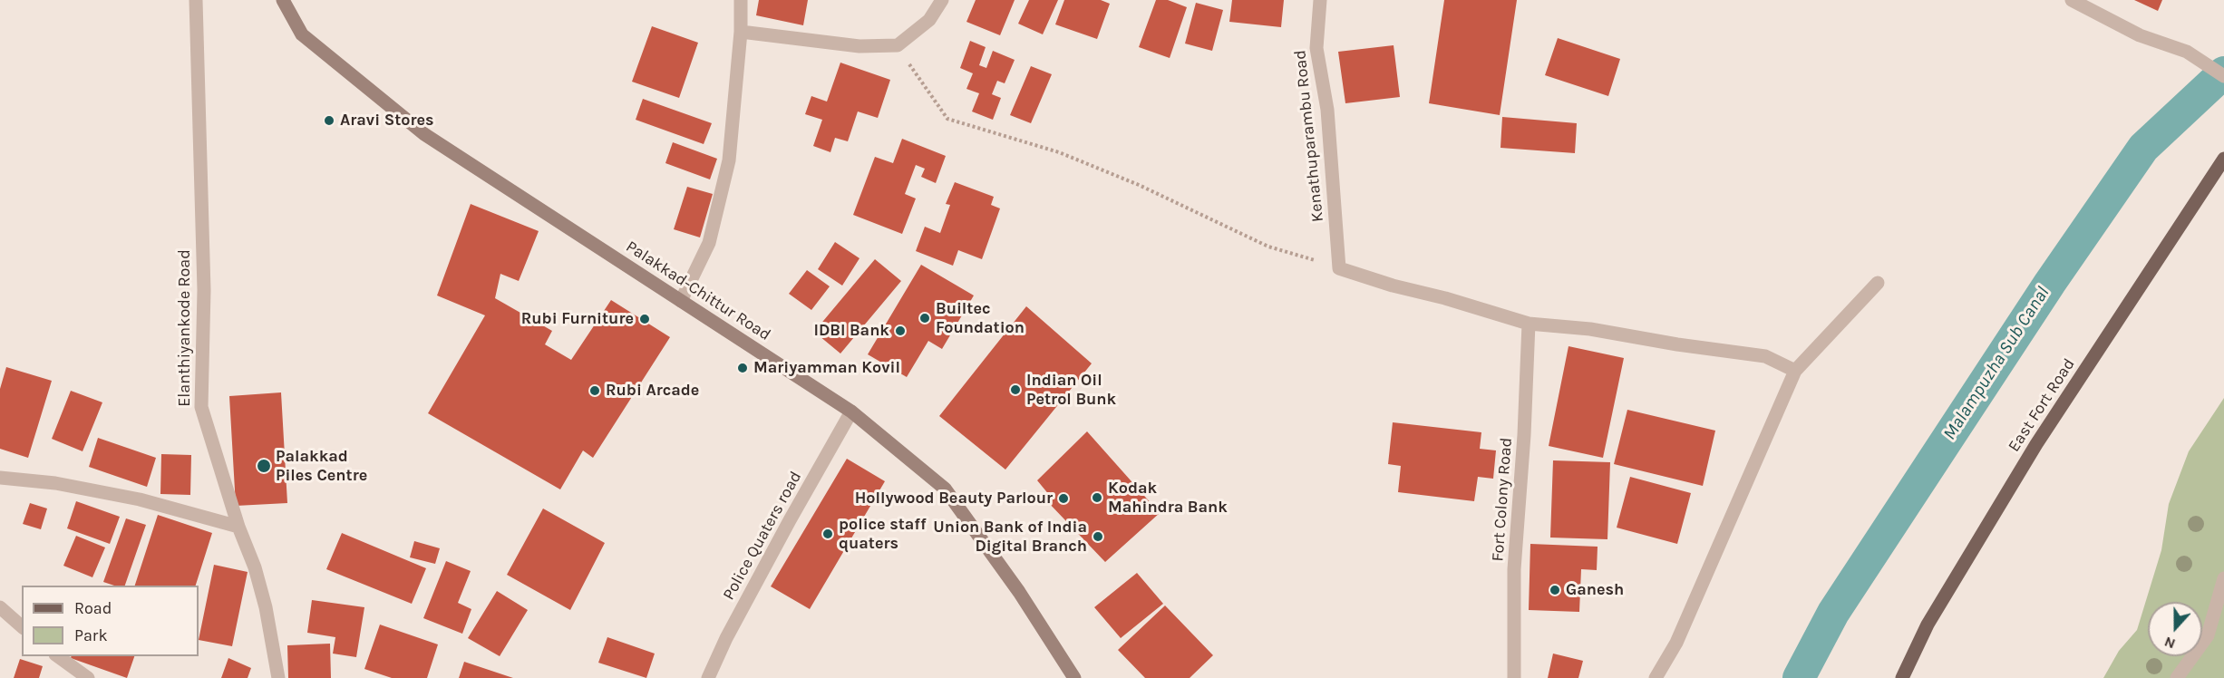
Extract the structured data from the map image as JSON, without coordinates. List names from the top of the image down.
{
  "streets": {
    "main road": ["Palakkad-Chittur Road", "East Fort Road"],
    "street": [
      "Kenathuparambu Road",
      "Elanthiyankode Road",
      "Fort Colony Road",
      "Police Quaters road"
    ]
  },
  "crossings": [
    ["Palakkad-Chittur Road", "Police Quaters road"]
  ],
  "water": ["Malampuzha Sub Canal"],
  "places": [
    "Aravi Stores",
    "Builtec Foundation",
    "Rubi Furniture",
    "IDBI Bank",
    "Mariyamman Kovil",
    "Indian Oil Petrol Bunk",
    "Rubi Arcade",
    "Palakkad Piles Centre",
    "Kodak Mahindra Bank",
    "Hollywood Beauty Parlour",
    "police staff quaters",
    "Union Bank of India Digital Branch",
    "Ganesh"
  ],
  "legend": ["Road", "Park"],
  "north": "bottom"
}
